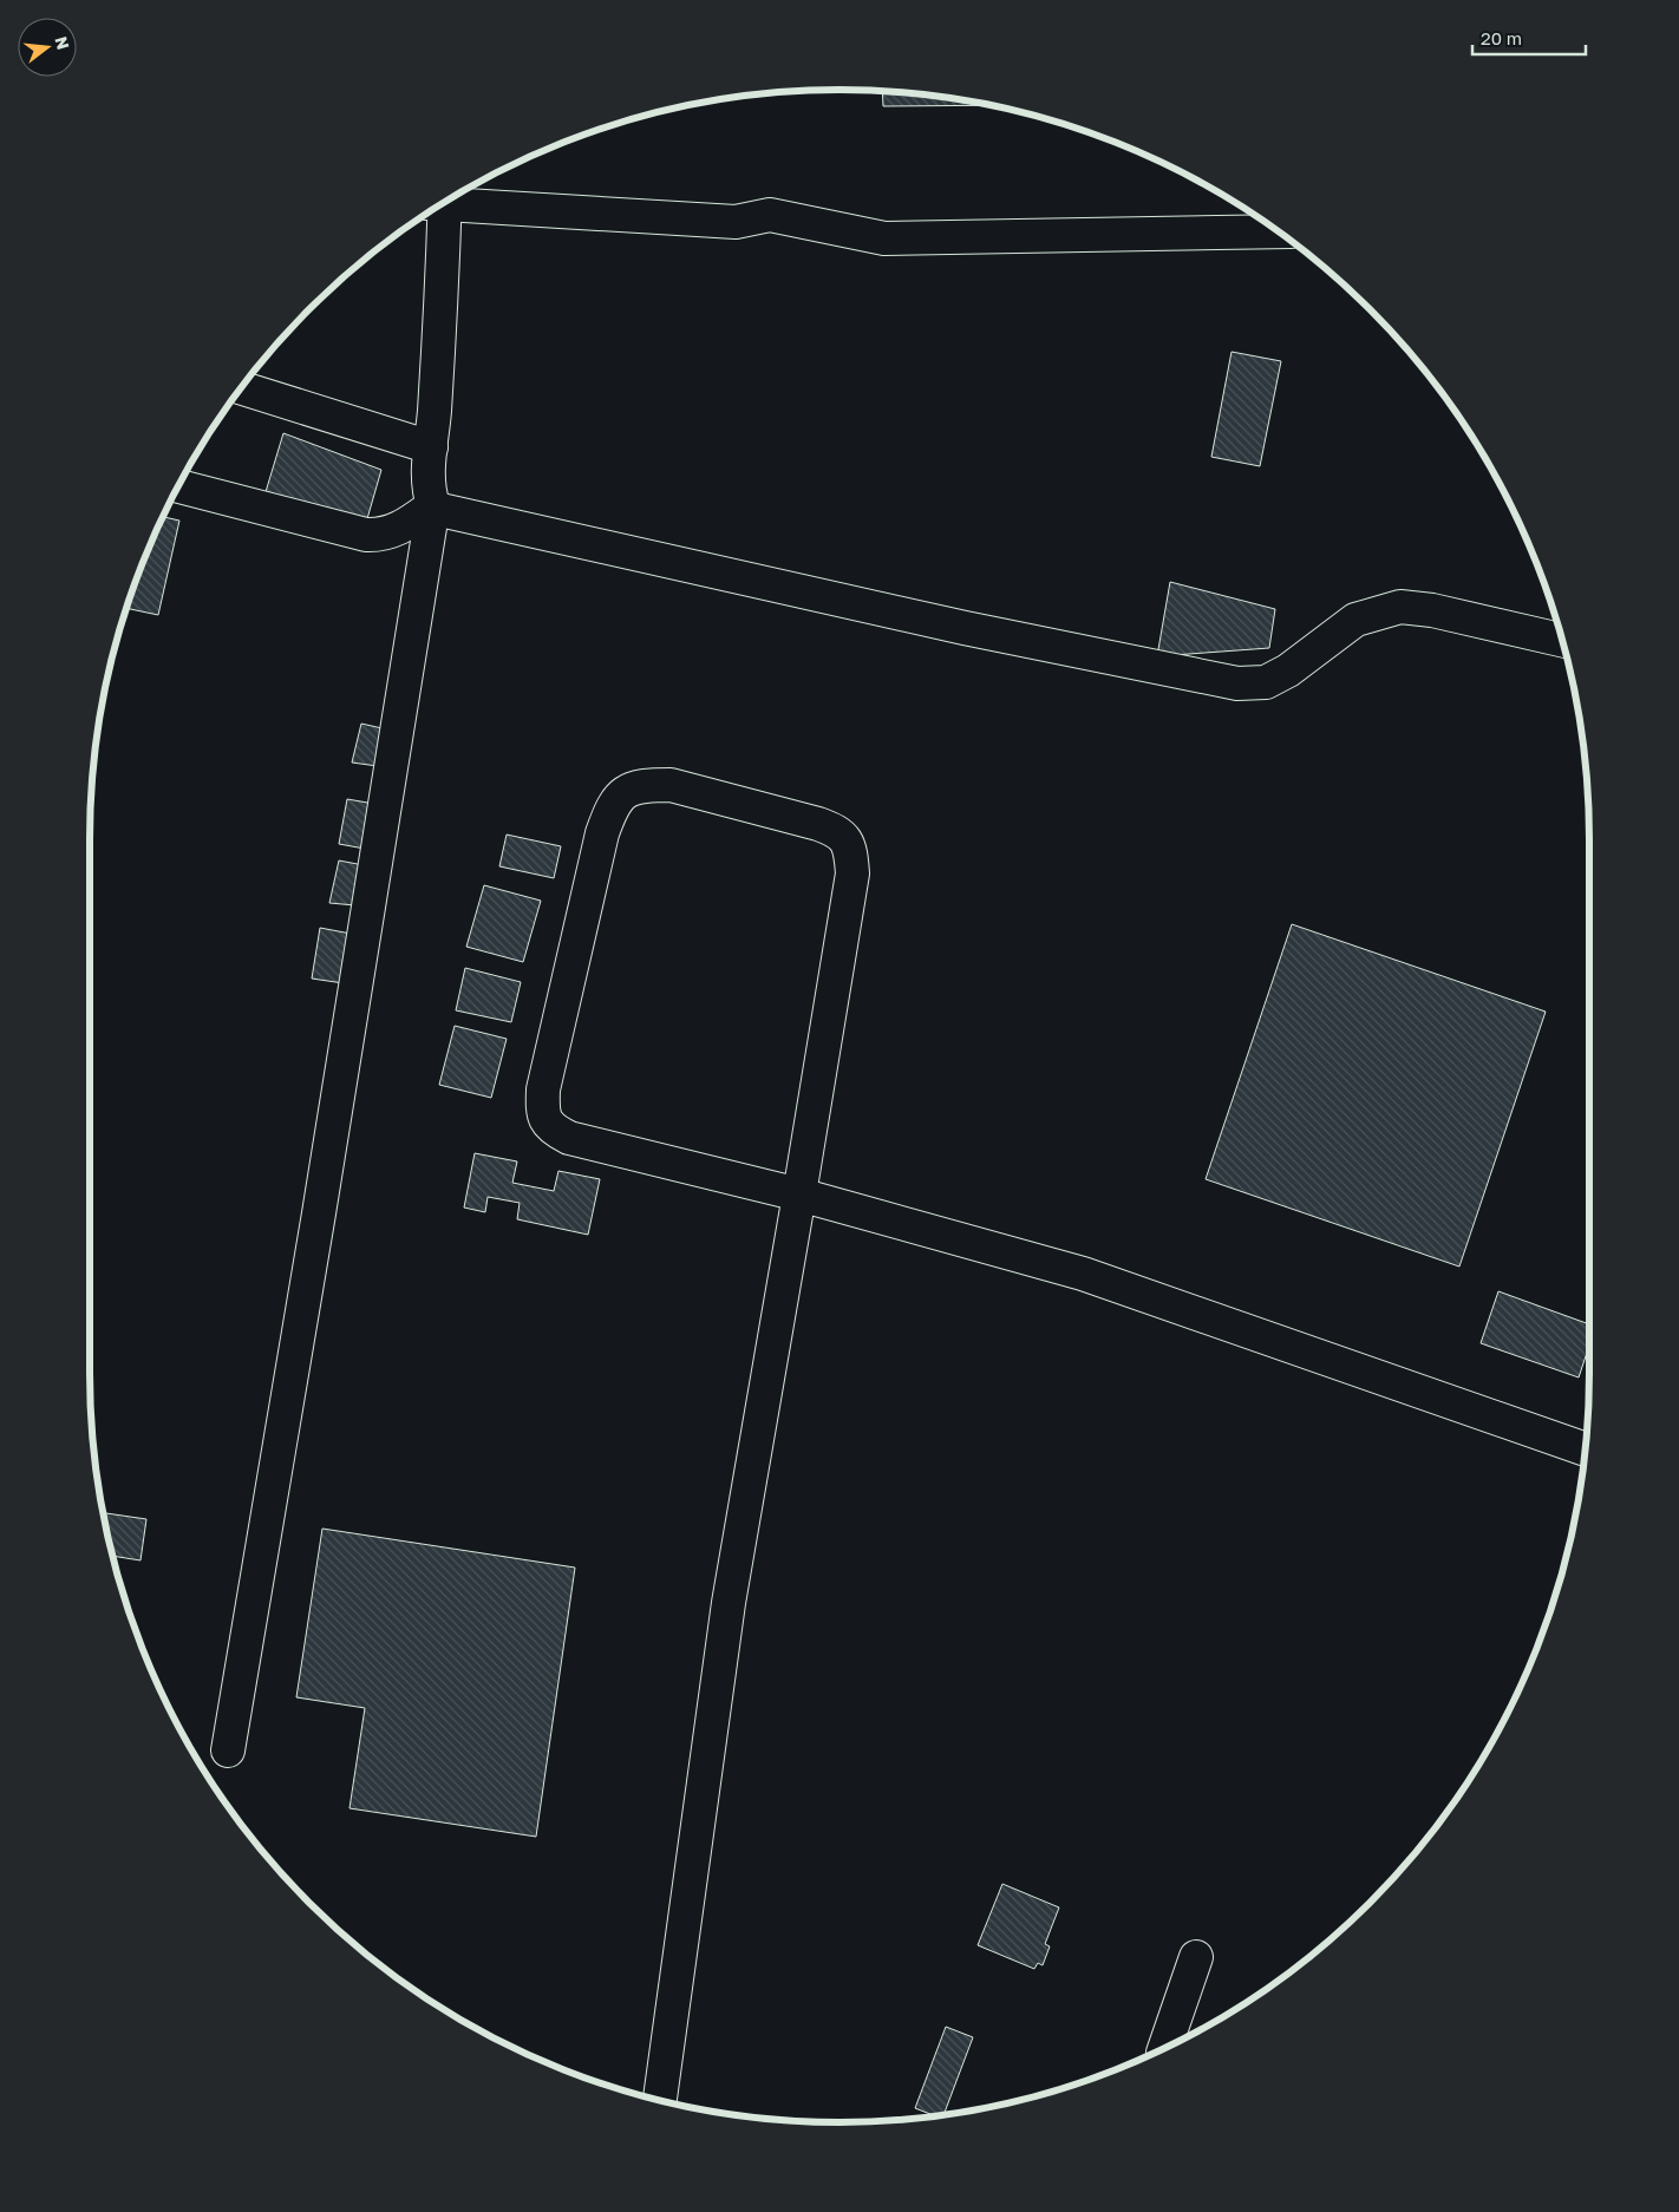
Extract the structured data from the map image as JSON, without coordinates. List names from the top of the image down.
{
  "scale_bar": "20 m",
  "north": "right"
}
